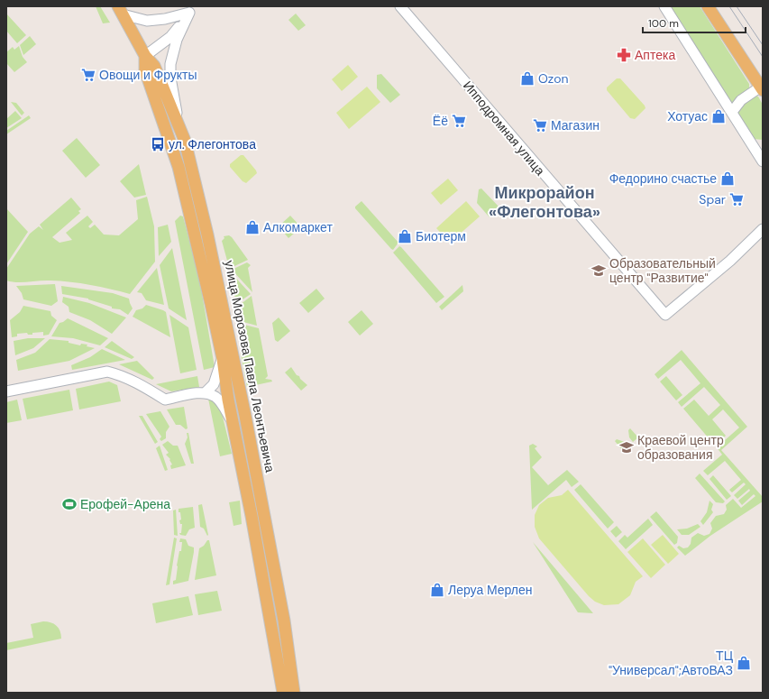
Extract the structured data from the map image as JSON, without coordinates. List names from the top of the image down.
{
  "streets": {
    "main road": ["улица Морозова Павла Леонтьевича"],
    "street": ["Ипподромная улица"]
  },
  "districts": ["Микрорайон «Флегонтова»"],
  "places": {
    "pharmacy": ["Аптека"],
    "supermarket": [
      "Овощи и Фрукты",
      "Ёё",
      "Магазин",
      "Spar"
    ],
    "shop": [
      "Ozon",
      "Хотуас",
      "Федорино счастье",
      "Алкомаркет",
      "Биотерм",
      "Леруа Мерлен",
      "ТЦ \"Универсал\";АвтоВАЗ"
    ],
    "bus stop": ["ул. Флегонтова"],
    "school or university": ["Образовательный центр \"Развитие\"", "Краевой центр образования"],
    "sports": ["Ерофей-Арена"]
  },
  "scale_bar": "100 m"
}
